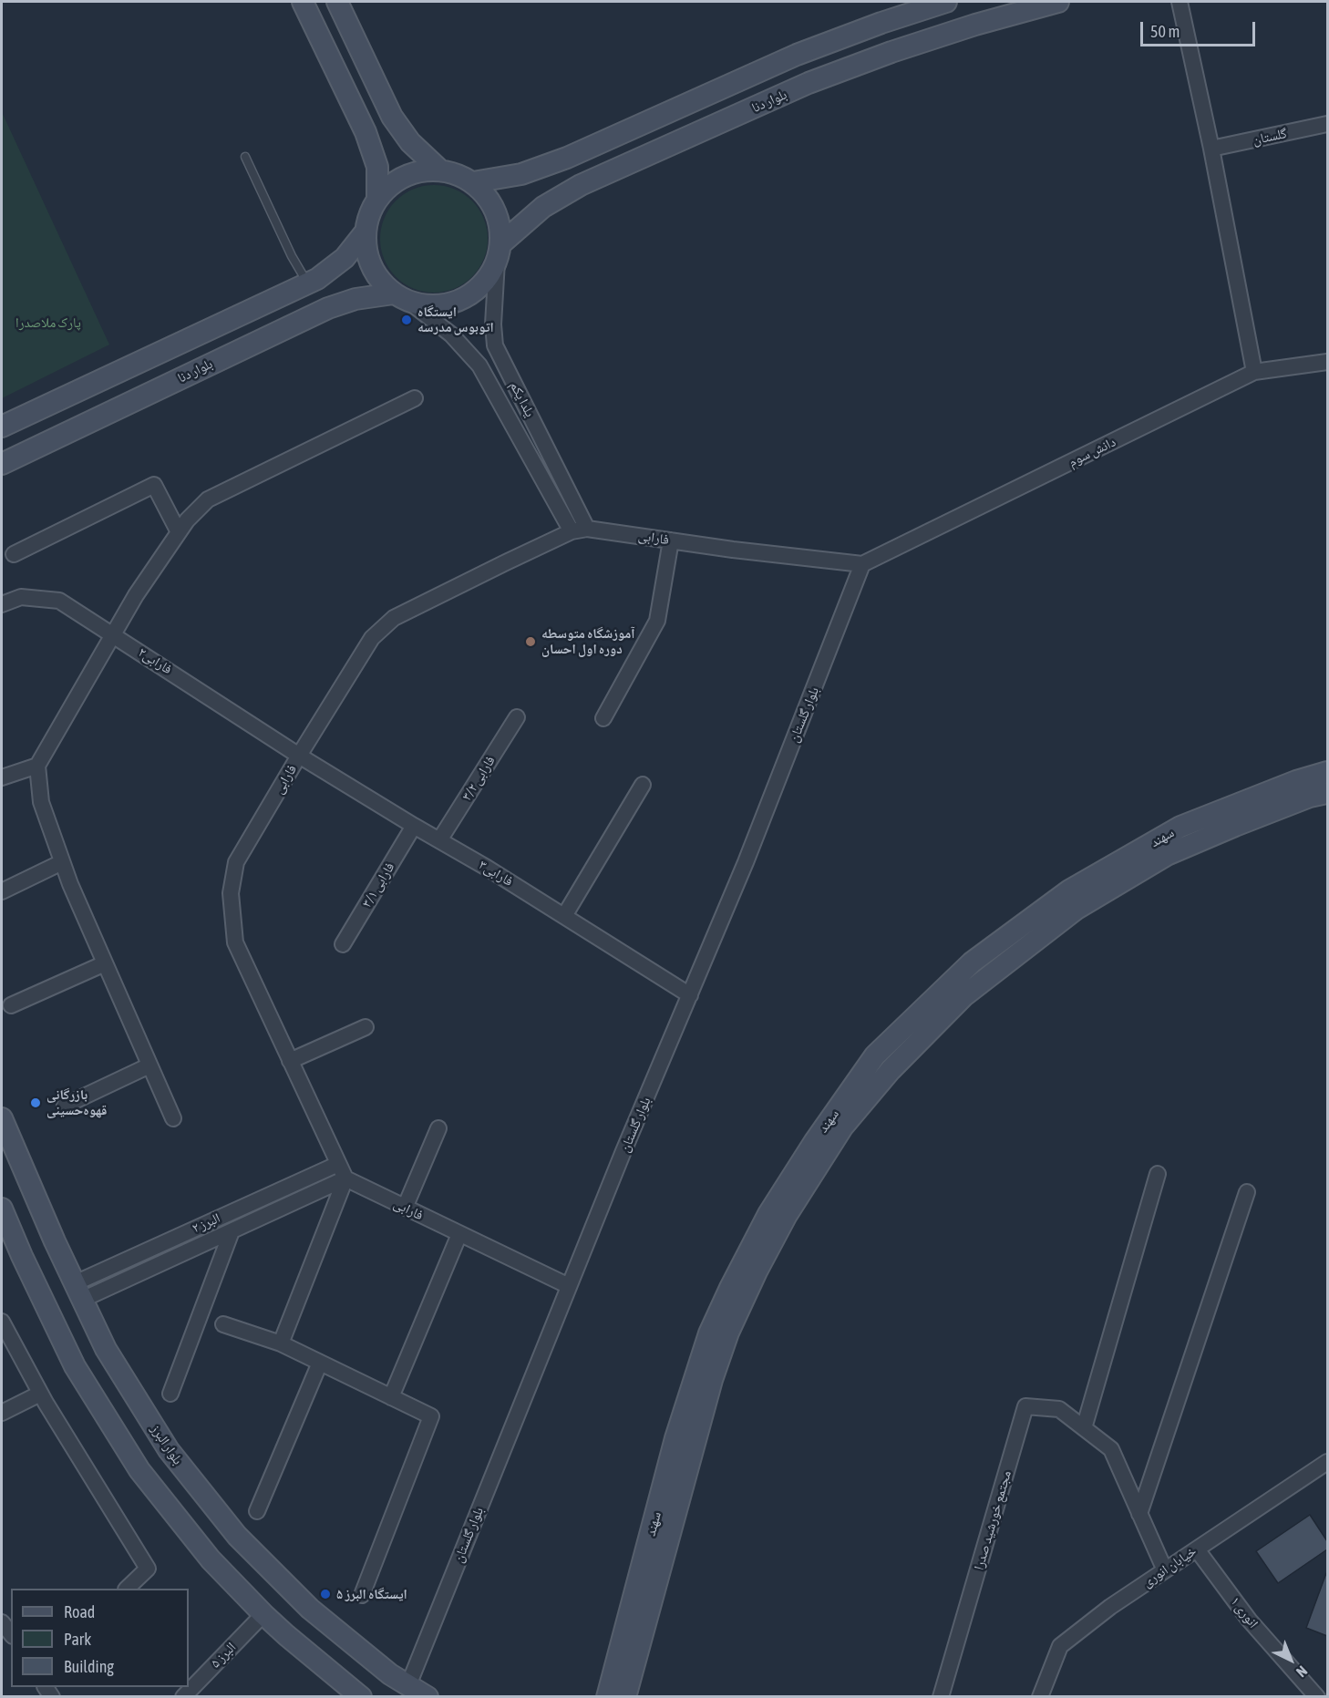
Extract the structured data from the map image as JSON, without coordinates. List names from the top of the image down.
{
  "streets": {
    "main road": ["بلوار دنا", "سهند", "بلوار البرز"],
    "street": [
      "گلستان",
      "یلدا یکم",
      "دانش سوم",
      "فارابی",
      "فارابی۲",
      "بلوار گلستان",
      "فارابی ۳/۲",
      "فارابی۳",
      "فارابی ۳/۱",
      "البرز ۲",
      "مجتمع خورشید صدرا",
      "خیابان انوری",
      "انوری ۱",
      "البرز ۵"
    ]
  },
  "crossings": [
    ["بلوار دنا", "یلدا یکم"],
    ["یلدا یکم", "فارابی"],
    ["دانش سوم", "فارابی"],
    ["دانش سوم", "بلوار گلستان"],
    ["فارابی", "فارابی۲"],
    ["فارابی", "بلوار گلستان"],
    ["فارابی", "فارابی۳"],
    ["فارابی", "البرز ۲"],
    ["فارابی۲", "فارابی۳"],
    ["بلوار گلستان", "فارابی۳"],
    ["بلوار گلستان", "بلوار البرز"],
    ["فارابی ۳/۲", "فارابی۳"],
    ["فارابی۳", "فارابی ۳/۱"],
    ["البرز ۲", "بلوار البرز"],
    ["مجتمع خورشید صدرا", "خیابان انوری"],
    ["خیابان انوری", "انوری ۱"]
  ],
  "parks": ["پارک ملاصدرا"],
  "places": [
    "ایستگاه اتوبوس مدرسه",
    "آموزشگاه متوسطه دوره اول احسان",
    "بازرگانی قهوه‌حسینی",
    "ایستگاه البرز ۵"
  ],
  "legend": ["Road", "Park", "Building"],
  "scale_bar": "50 m",
  "north": "bottom right"
}
